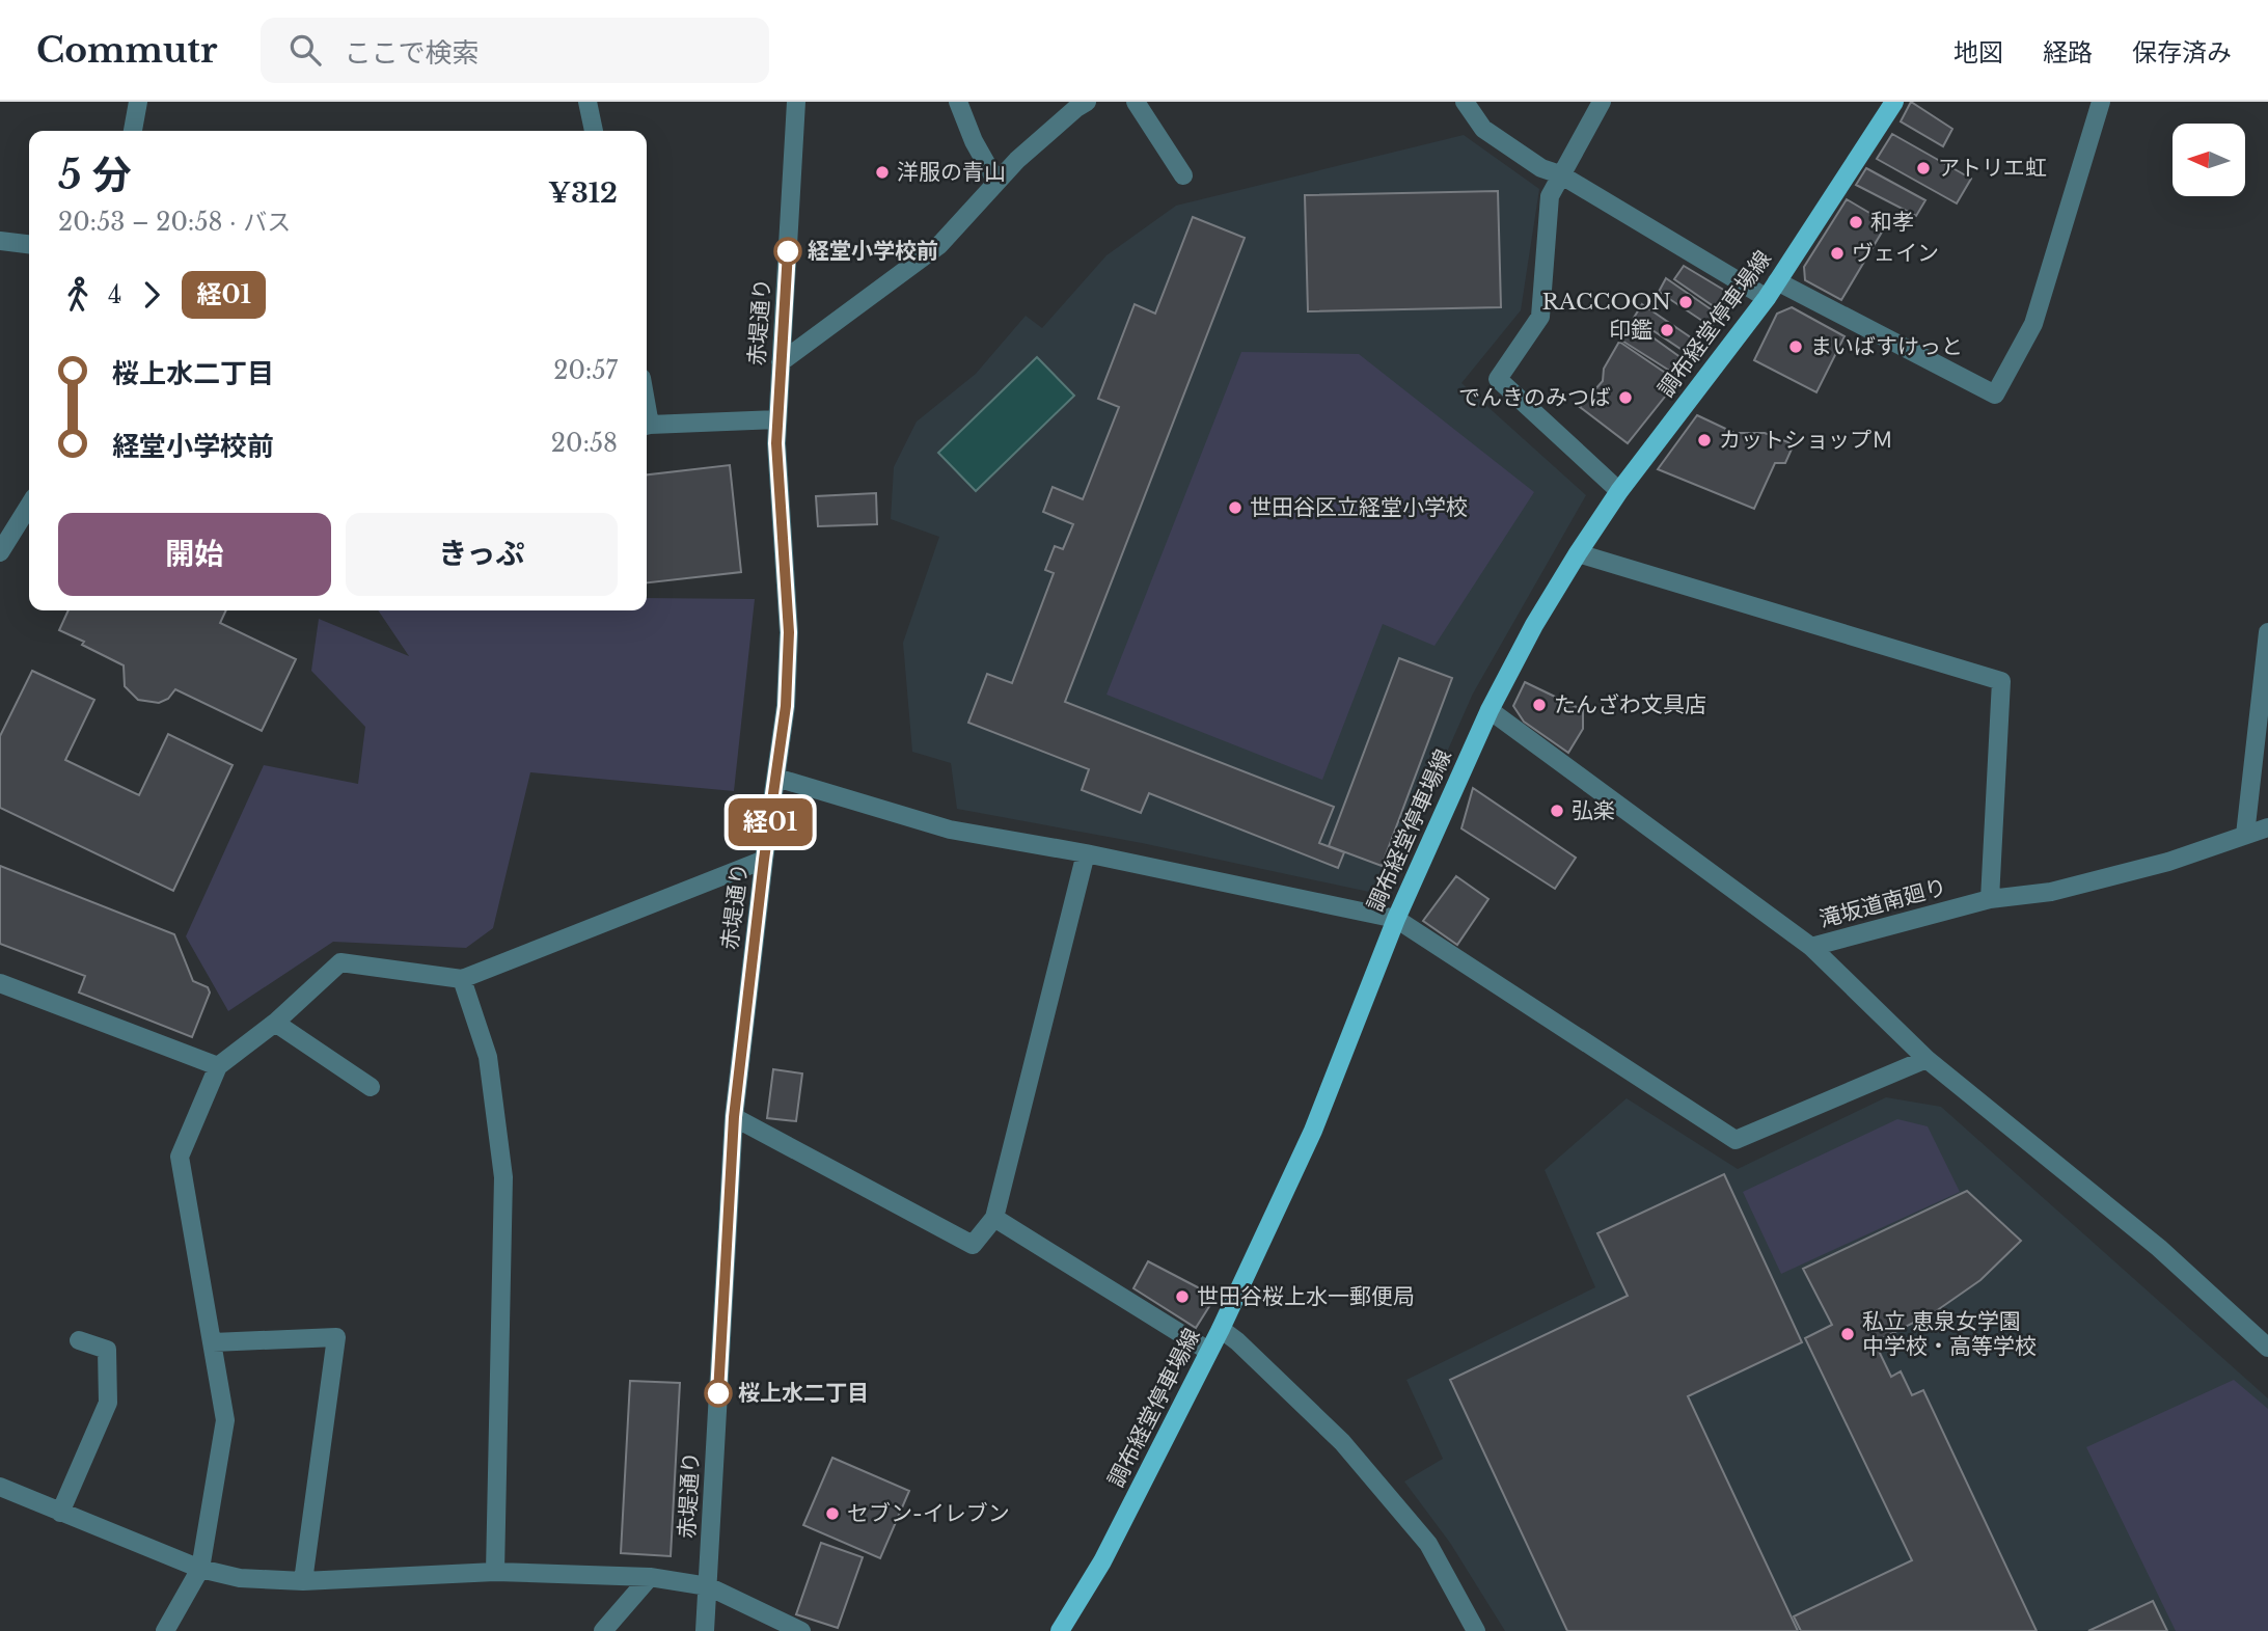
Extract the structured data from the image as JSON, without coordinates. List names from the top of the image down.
{
  "streets": {
    "main road": ["調布経堂停車場線"],
    "street": ["赤堤通り", "滝坂道南廻り"]
  },
  "crossings": [
    ["調布経堂停車場線", "滝坂道南廻り"]
  ],
  "places": [
    "アトリエ虹",
    "洋服の青山",
    "和孝",
    "経堂小学校前",
    "ヴェイン",
    "RACCOON",
    "印鑑",
    "まいばすけっと",
    "でんきのみつば",
    "カットショップＭ",
    "世田谷区立経堂小学校",
    "たんざわ文具店",
    "弘楽",
    "世田谷桜上水一郵便局",
    "私立 恵泉女学園 中学校・高等学校",
    "桜上水二丁目",
    "セブン-イレブン"
  ],
  "lines": ["bus line 経01"],
  "north": "left",
  "page": {
    "header": "Commutr",
    "search": "ここで検索",
    "nav": ["地図", "経路", "保存済み"],
    "on_map": "経01",
    "heading": ["5 分", "20:53 – 20:58 · バス", "¥312"],
    "legs": ["4", "経01"],
    "list": [
      {
        "name": "桜上水二丁目",
        "value": "20:57"
      },
      {
        "name": "経堂小学校前",
        "value": "20:58"
      }
    ],
    "buttons": ["開始", "きっぷ"]
  }
}
